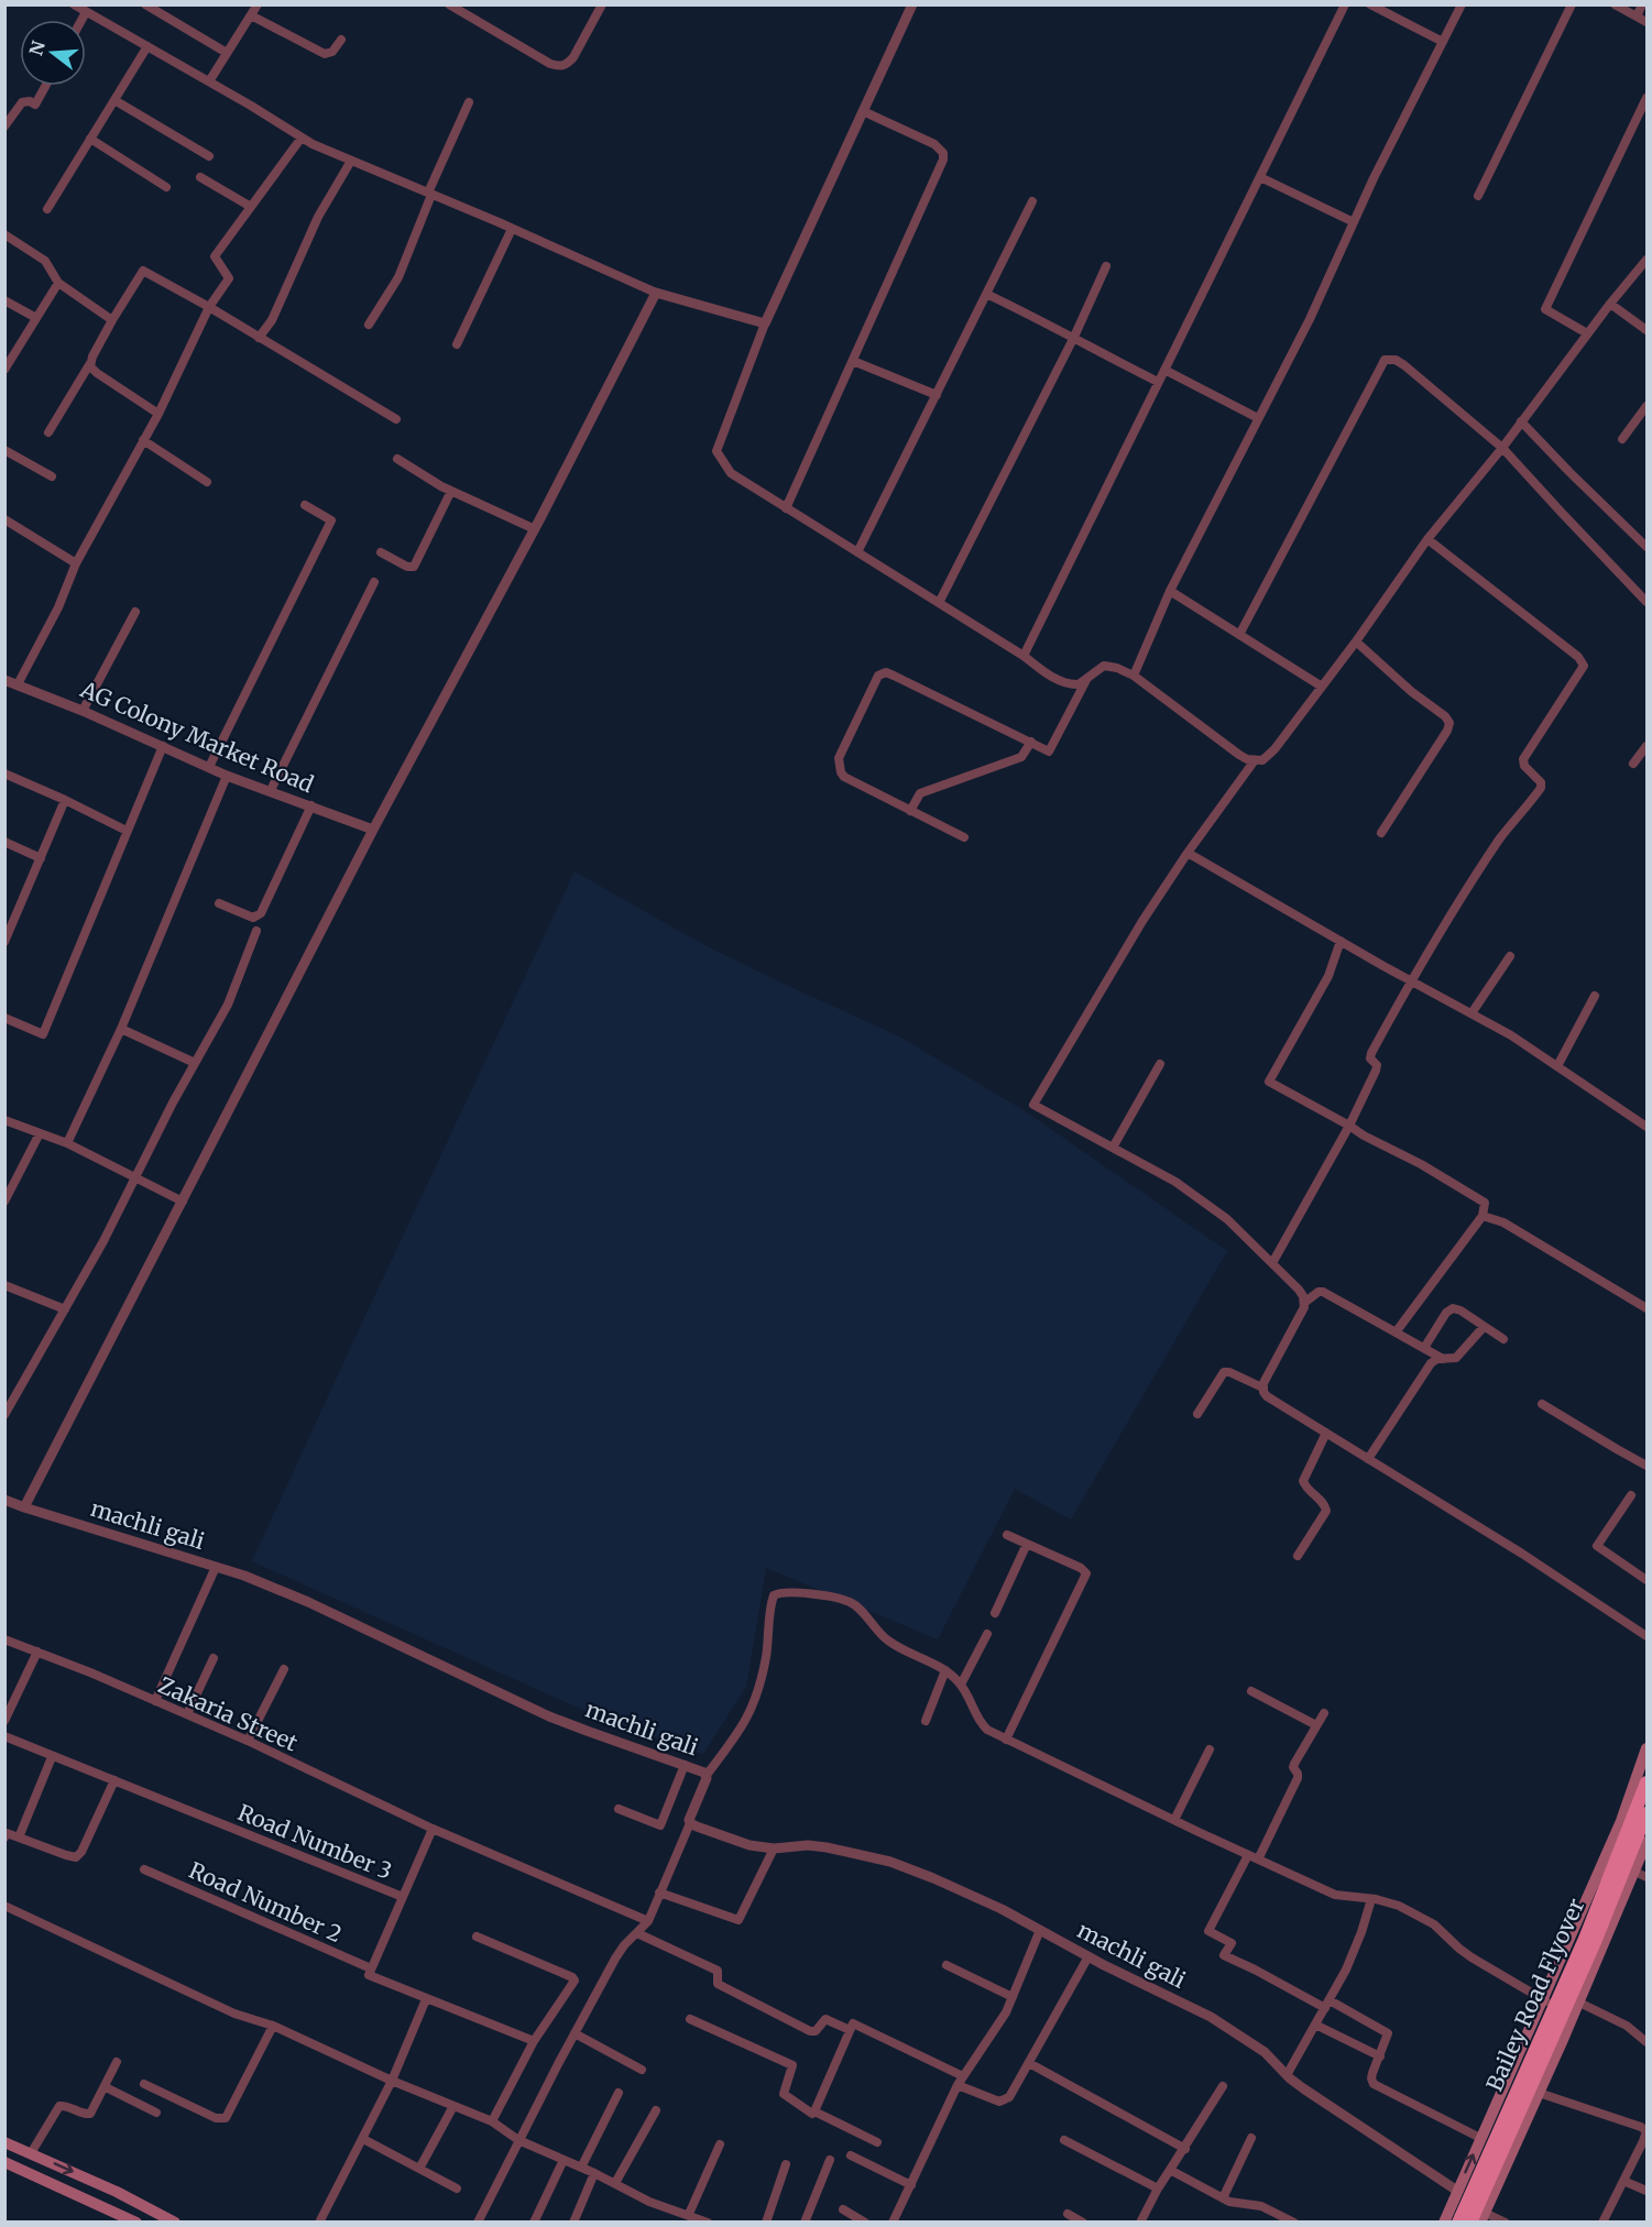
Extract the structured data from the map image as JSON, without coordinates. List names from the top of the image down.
{
  "streets": {
    "highway": ["Bailey Road Flyover"],
    "street": [
      "AG Colony Market Road",
      "machli gali",
      "Zakaria Street",
      "Road Number 3",
      "Road Number 2"
    ]
  },
  "crossings": [
    ["Road Number 3", "Road Number 2"]
  ],
  "north": "left"
}
